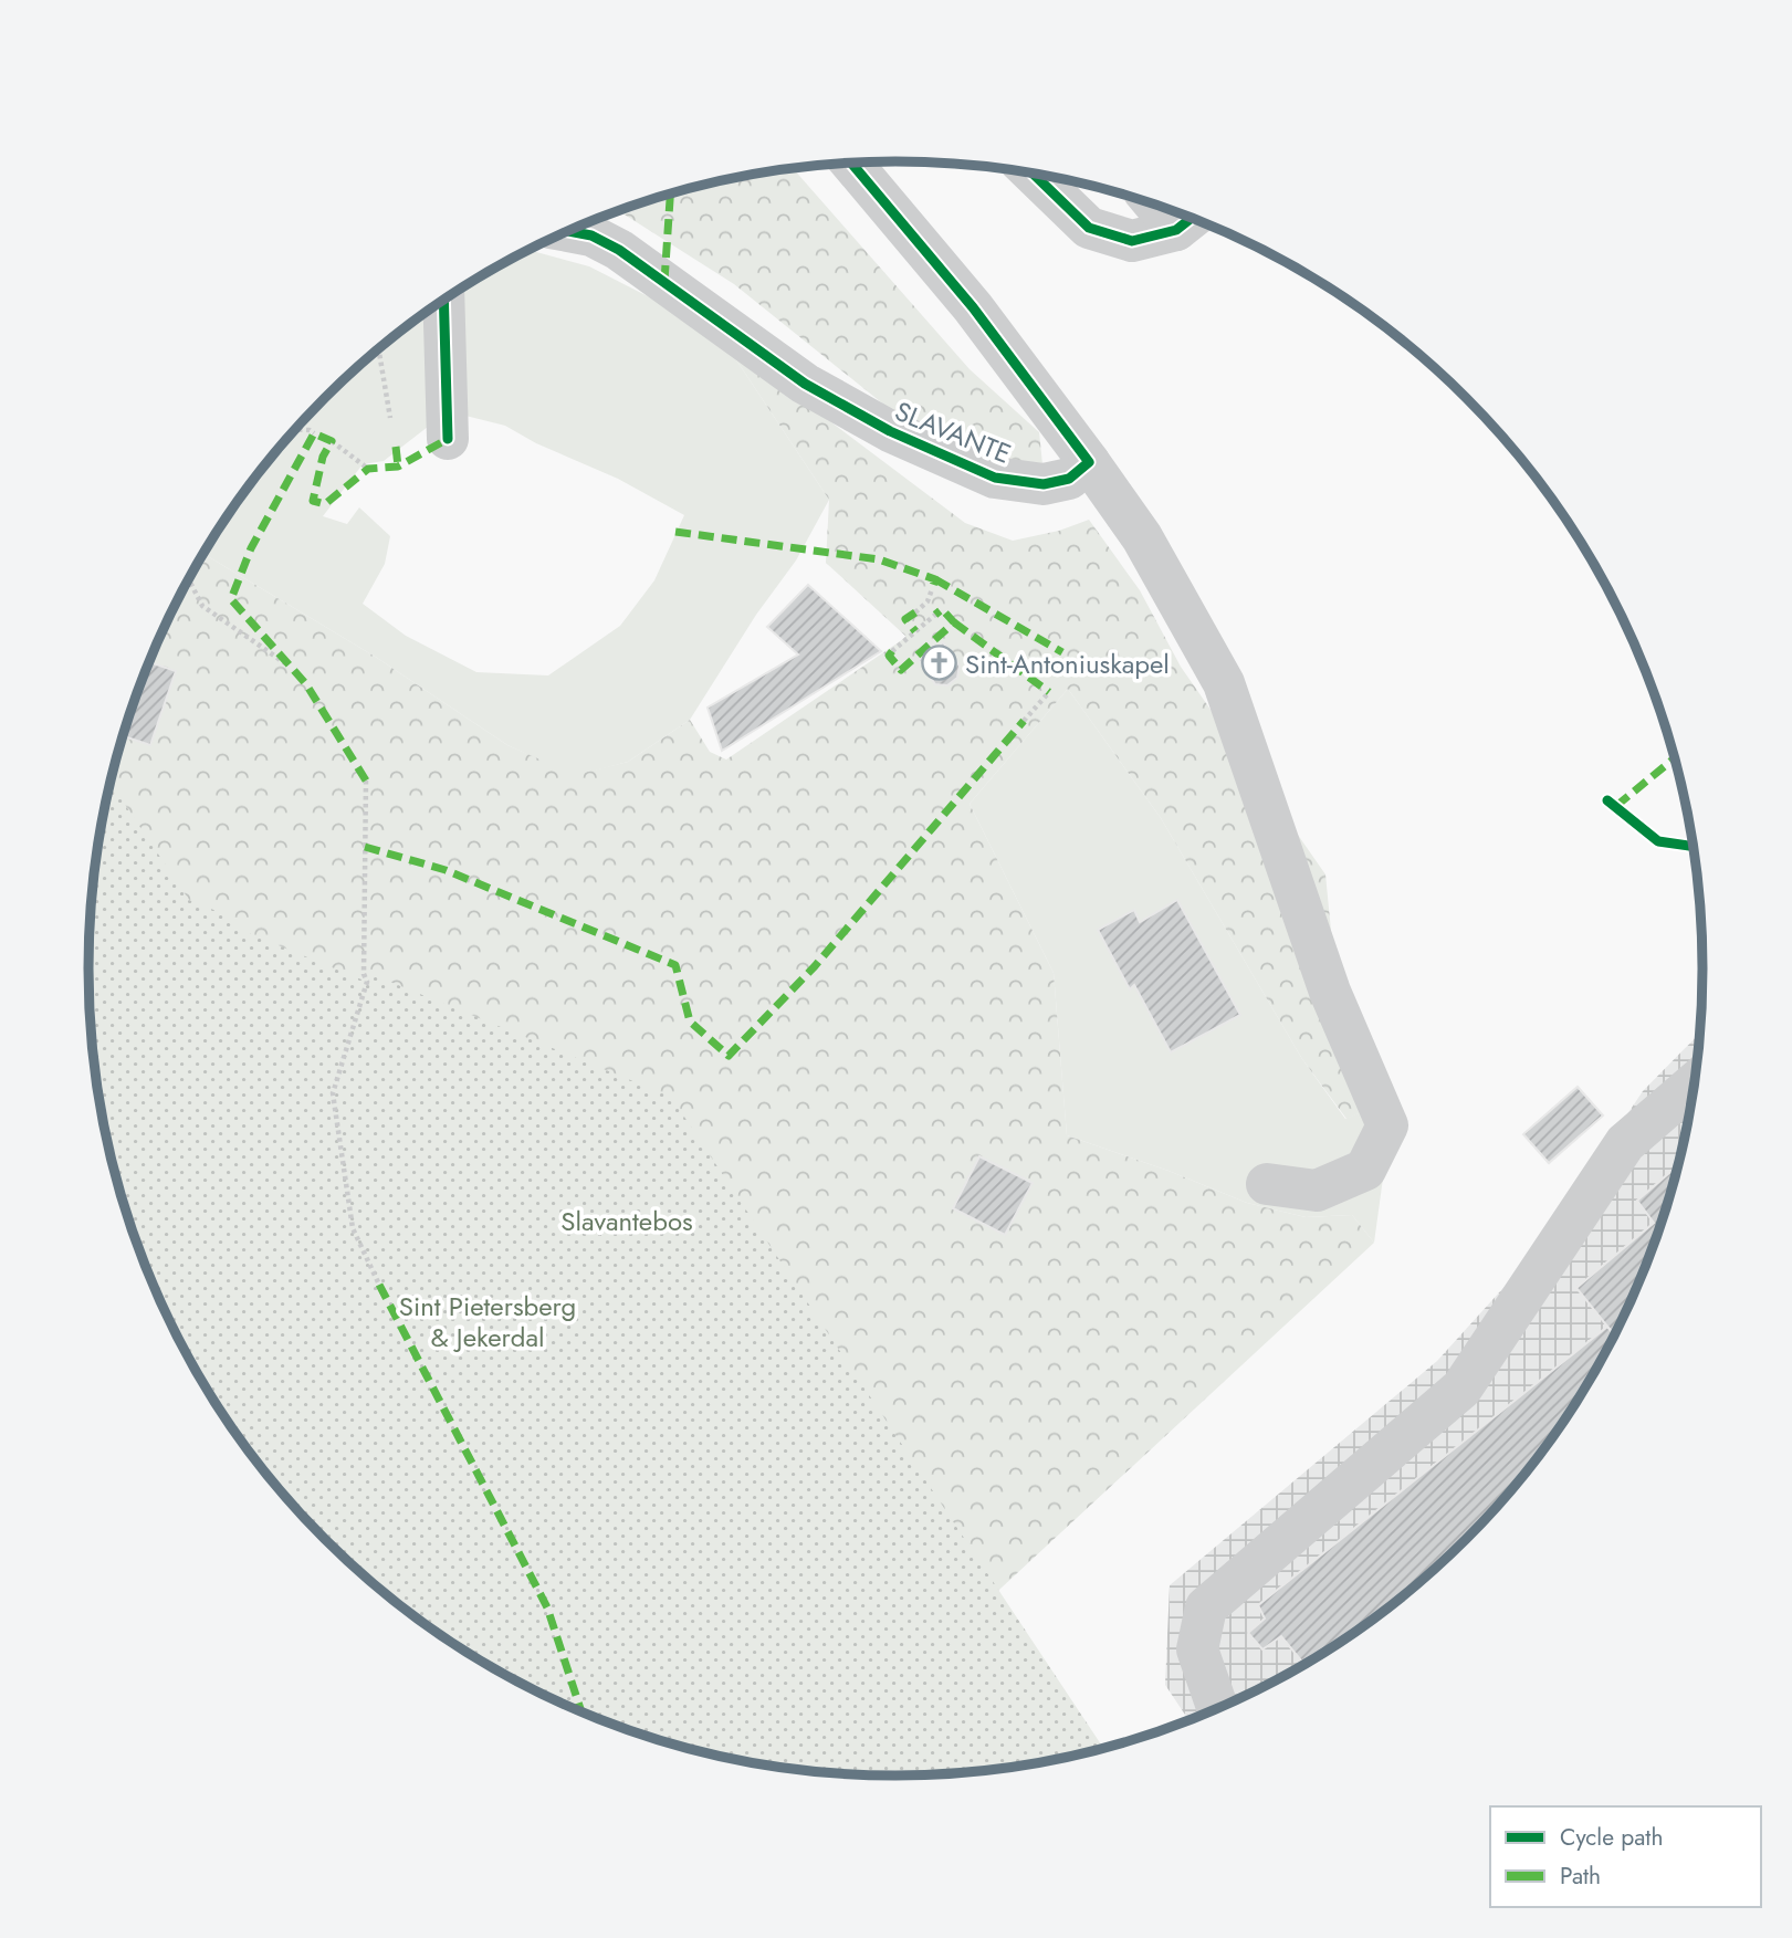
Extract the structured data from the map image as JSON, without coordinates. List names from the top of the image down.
{
  "streets": {
    "street": ["SLAVANTE"]
  },
  "parks": ["Slavantebos", "Sint Pietersberg & Jekerdal"],
  "places": {
    "church": ["Sint-Antoniuskapel"]
  },
  "legend": ["Cycle path", "Path"]
}
